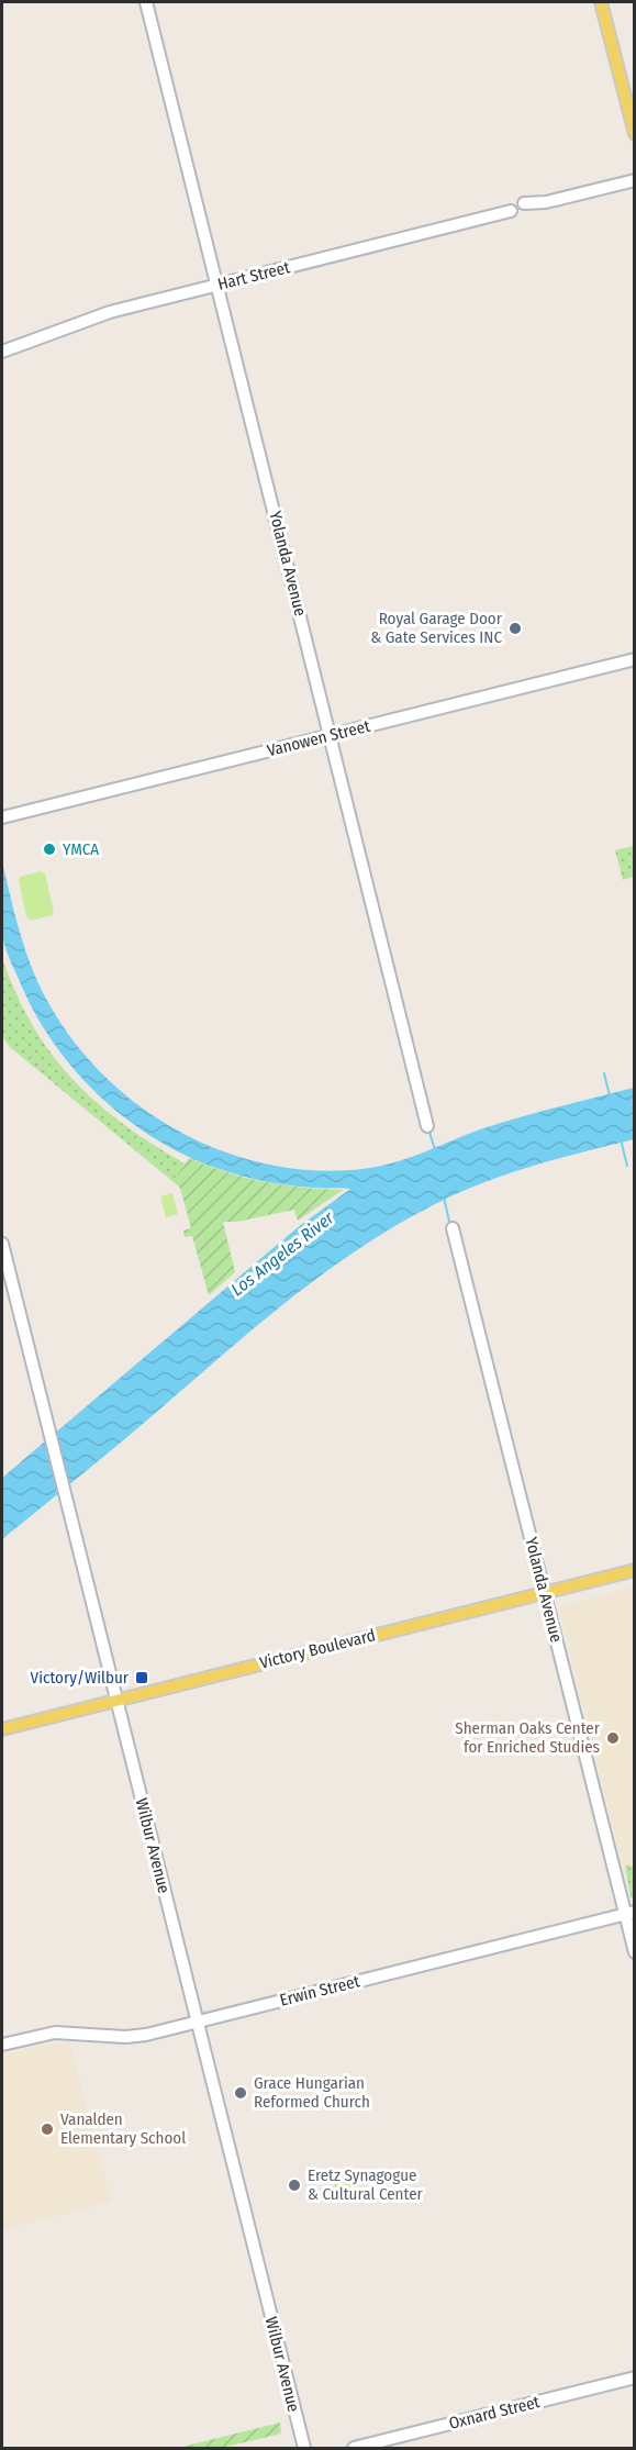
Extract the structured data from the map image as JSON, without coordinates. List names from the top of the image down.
{
  "streets": {
    "main road": ["Victory Boulevard"],
    "street": [
      "Hart Street",
      "Yolanda Avenue",
      "Vanowen Street",
      "Wilbur Avenue",
      "Erwin Street",
      "Oxnard Street"
    ]
  },
  "crossings": [
    ["Hart Street", "Yolanda Avenue"],
    ["Yolanda Avenue", "Vanowen Street"],
    ["Yolanda Avenue", "Victory Boulevard"],
    ["Yolanda Avenue", "Erwin Street"],
    ["Victory Boulevard", "Wilbur Avenue"],
    ["Wilbur Avenue", "Erwin Street"]
  ],
  "water": ["Los Angeles River"],
  "places": {
    "other": [
      "Royal Garage Door & Gate Services INC",
      "YMCA",
      "Sherman Oaks Center for Enriched Studies",
      "Grace Hungarian Reformed Church",
      "Vanalden Elementary School",
      "Eretz Synagogue & Cultural Center"
    ],
    "transit": ["Victory/Wilbur"]
  }
}
